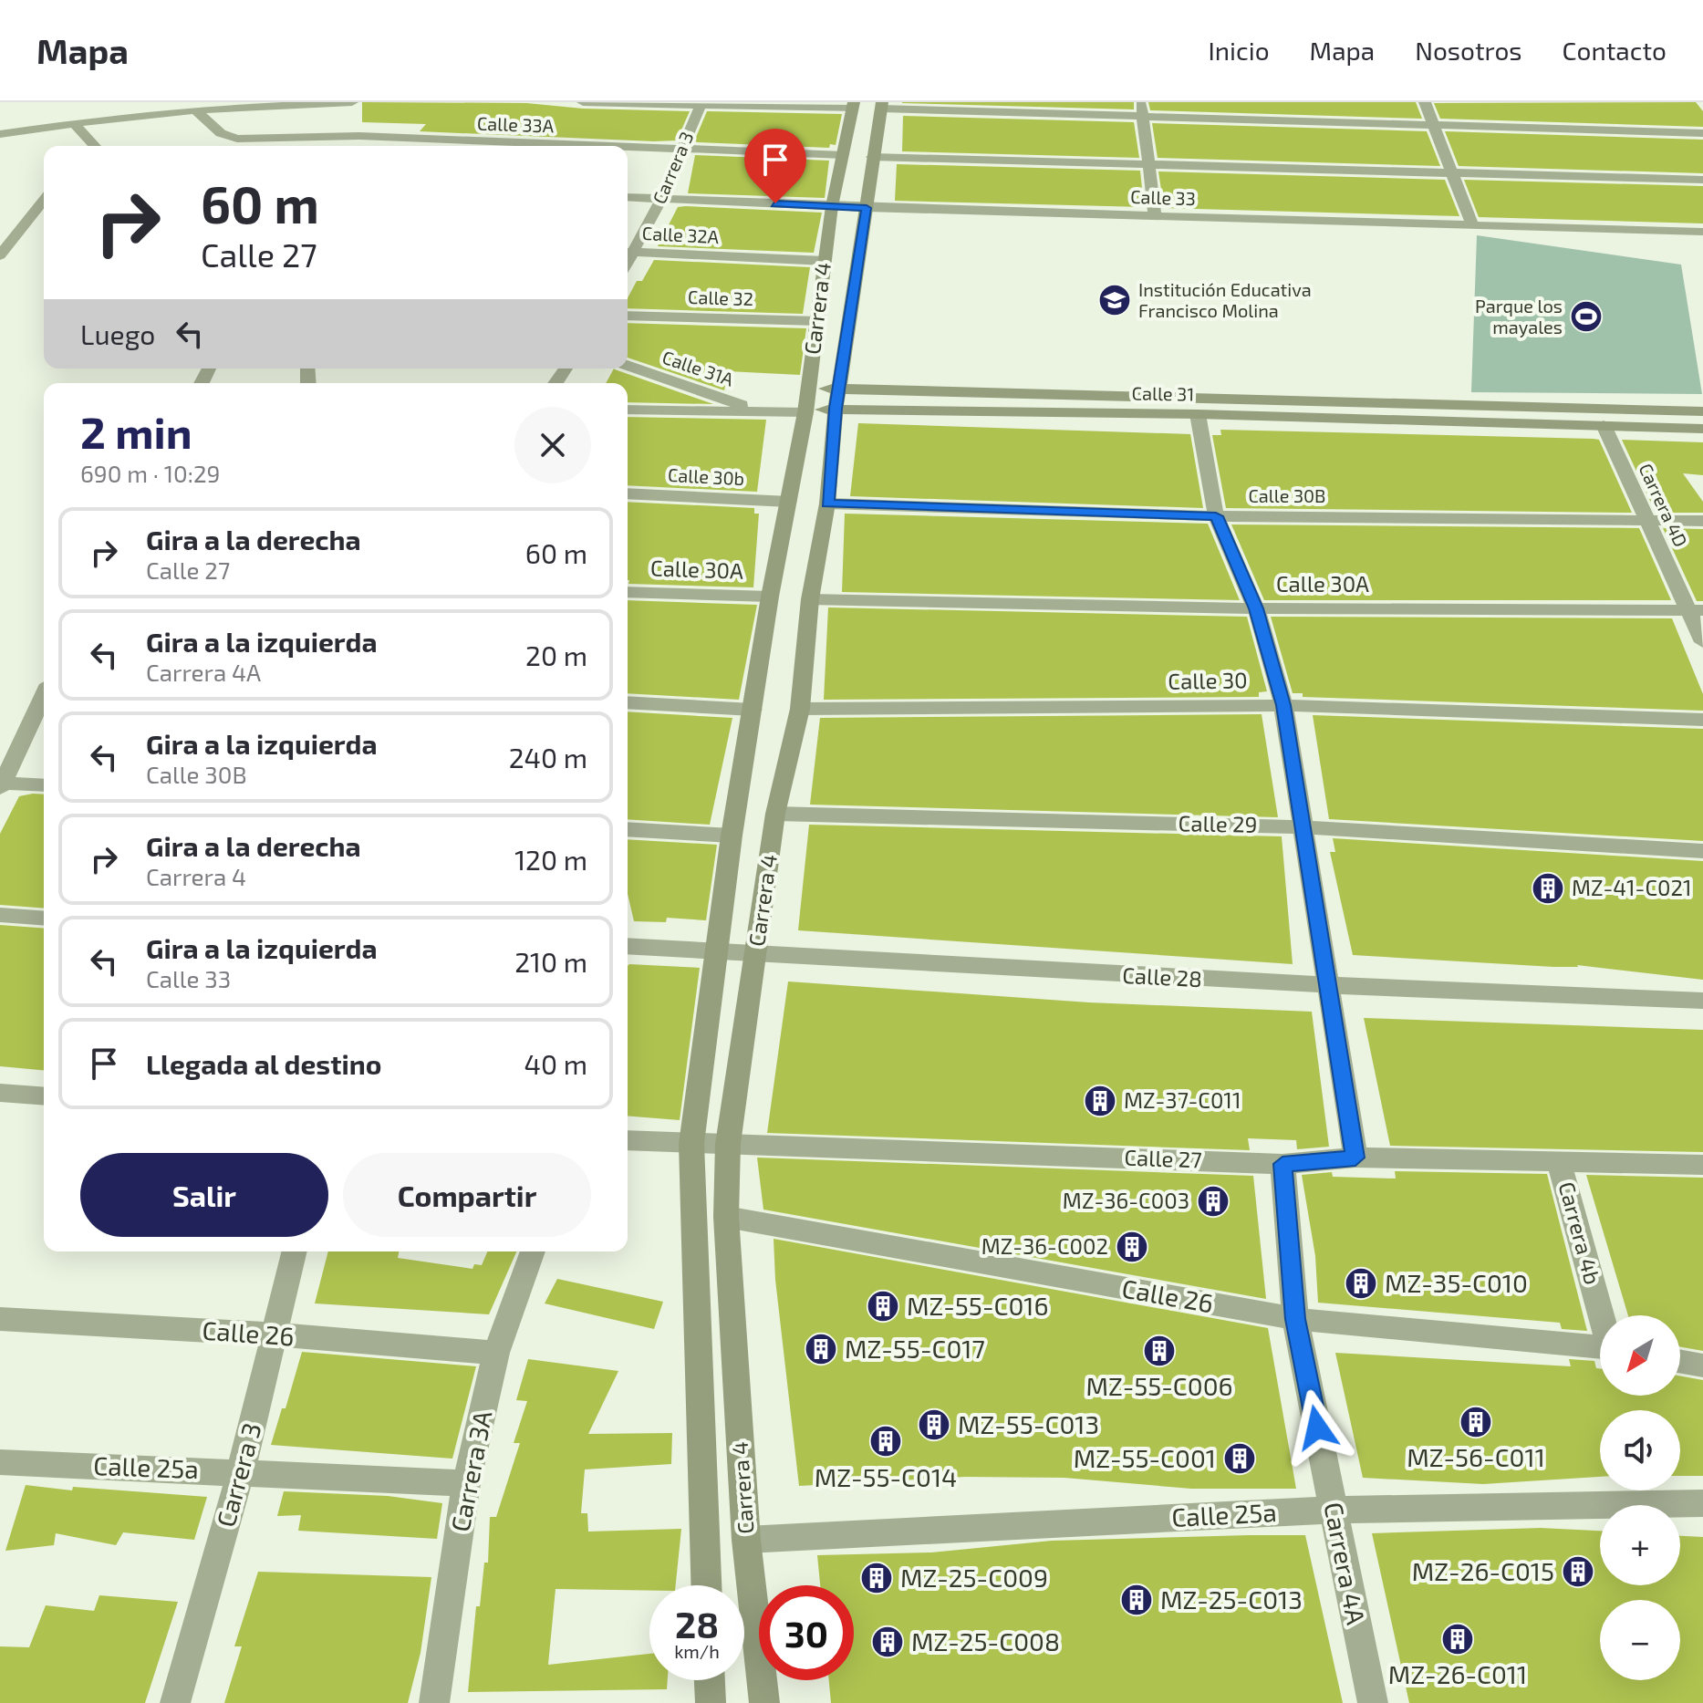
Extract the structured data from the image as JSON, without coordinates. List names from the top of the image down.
{
  "streets": {
    "main road": ["Carrera 4", "Calle 31"],
    "street": [
      "Calle 33A",
      "Carrera 3",
      "Calle 33",
      "Calle 32A",
      "Calle 32",
      "Calle 31A",
      "Calle 30b",
      "Calle 30B",
      "Carrera 4D",
      "Calle 30A",
      "Calle 30",
      "Calle 29",
      "Calle 28",
      "Calle 27",
      "Carrera 4b",
      "Calle 26",
      "Calle 25a",
      "Carrera 3A",
      "Carrera 4A"
    ]
  },
  "crossings": [
    ["Calle 33A", "Carrera 3"],
    ["Calle 33A", "Carrera 4"],
    ["Carrera 3", "Calle 33"],
    ["Carrera 3", "Calle 32A"],
    ["Carrera 3", "Calle 26"],
    ["Carrera 3", "Calle 25a"],
    ["Calle 33", "Carrera 4"],
    ["Calle 32A", "Carrera 4"],
    ["Calle 32", "Carrera 4"],
    ["Carrera 4", "Calle 31"],
    ["Carrera 4", "Calle 30b"],
    ["Carrera 4", "Calle 30B"],
    ["Carrera 4", "Calle 30A"],
    ["Carrera 4", "Calle 30"],
    ["Carrera 4", "Calle 29"],
    ["Carrera 4", "Calle 28"],
    ["Carrera 4", "Calle 27"],
    ["Carrera 4", "Calle 26"],
    ["Carrera 4", "Calle 25a"],
    ["Calle 31A", "Calle 31"],
    ["Calle 31", "Carrera 4D"],
    ["Calle 30B", "Carrera 4D"],
    ["Carrera 4D", "Calle 30A"],
    ["Calle 27", "Carrera 4b"],
    ["Calle 27", "Carrera 4A"],
    ["Calle 26", "Carrera 3A"],
    ["Calle 26", "Carrera 4A"],
    ["Calle 25a", "Carrera 3A"],
    ["Calle 25a", "Carrera 4A"]
  ],
  "places": {
    "school or university": ["Institución Educativa Francisco Molina"],
    "sports": ["Parque los mayales"],
    "building": [
      "MZ-41-C021",
      "MZ-37-C011",
      "MZ-36-C003",
      "MZ-36-C002",
      "MZ-35-C010",
      "MZ-55-C016",
      "MZ-55-C017",
      "MZ-55-C006",
      "MZ-56-C011",
      "MZ-55-C013",
      "MZ-55-C014",
      "MZ-55-C001",
      "MZ-26-C015",
      "MZ-25-C009",
      "MZ-25-C013",
      "MZ-26-C011",
      "MZ-25-C008"
    ]
  },
  "north": "bottom left",
  "page": {
    "header": "Mapa",
    "nav": [
      "Inicio",
      "Mapa",
      "Nosotros",
      "Contacto"
    ],
    "turn": ["60 m", "Calle 27"],
    "then": "Luego",
    "heading": ["2 min", "690 m · 10:29"],
    "list": [
      {
        "name": "Gira a la derecha",
        "note": "Calle 27",
        "value": "60 m"
      },
      {
        "name": "Gira a la izquierda",
        "note": "Carrera 4A",
        "value": "20 m"
      },
      {
        "name": "Gira a la izquierda",
        "note": "Calle 30B",
        "value": "240 m"
      },
      {
        "name": "Gira a la derecha",
        "note": "Carrera 4",
        "value": "120 m"
      },
      {
        "name": "Gira a la izquierda",
        "note": "Calle 33",
        "value": "210 m"
      },
      {
        "name": "Llegada al destino",
        "value": "40 m"
      }
    ],
    "buttons": ["Salir", "Compartir"],
    "map_buttons": ["+", "−"],
    "speed": "28 km/h",
    "limit": "30"
  }
}
